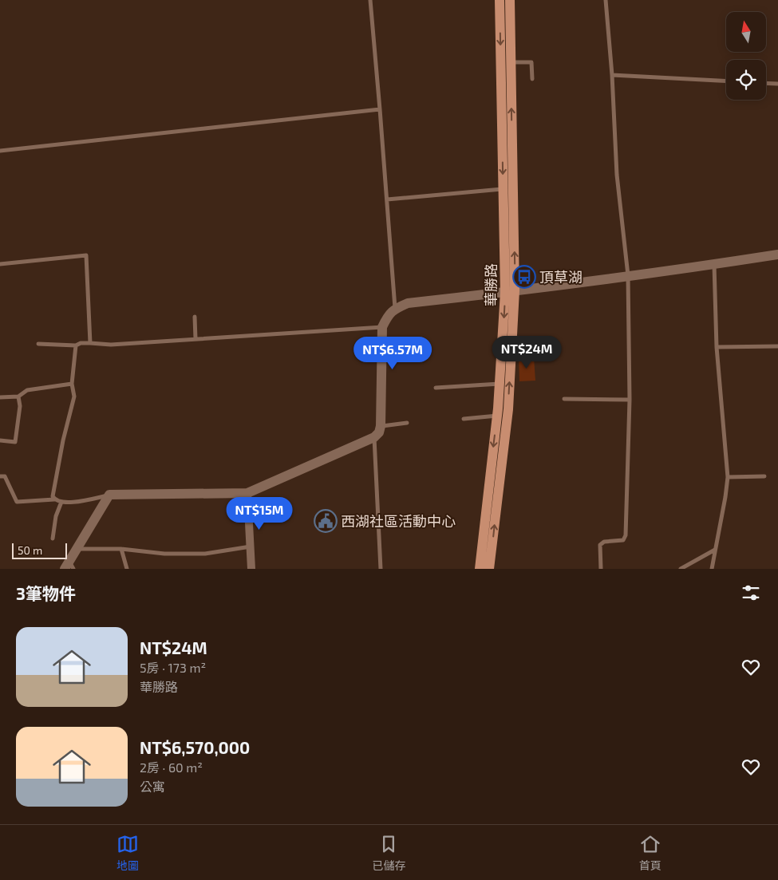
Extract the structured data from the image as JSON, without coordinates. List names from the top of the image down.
{
  "streets": {
    "main road": ["華勝路"]
  },
  "places": {
    "bus stop": ["頂草湖"],
    "public building": ["西湖社區活動中心"]
  },
  "scale_bar": "50 m",
  "north": "top",
  "page": {
    "price": ["NT$24M", "NT$6.57M", "NT$15M"],
    "scale": "50 m",
    "heading": "3筆物件",
    "list": [
      {
        "name": "NT$24M",
        "note": "5房 · 173 m² · 華勝路"
      },
      {
        "name": "NT$6,570,000",
        "note": "2房 · 60 m² · 公寓"
      }
    ],
    "tabs": ["地圖", "已儲存", "首頁"]
  }
}
